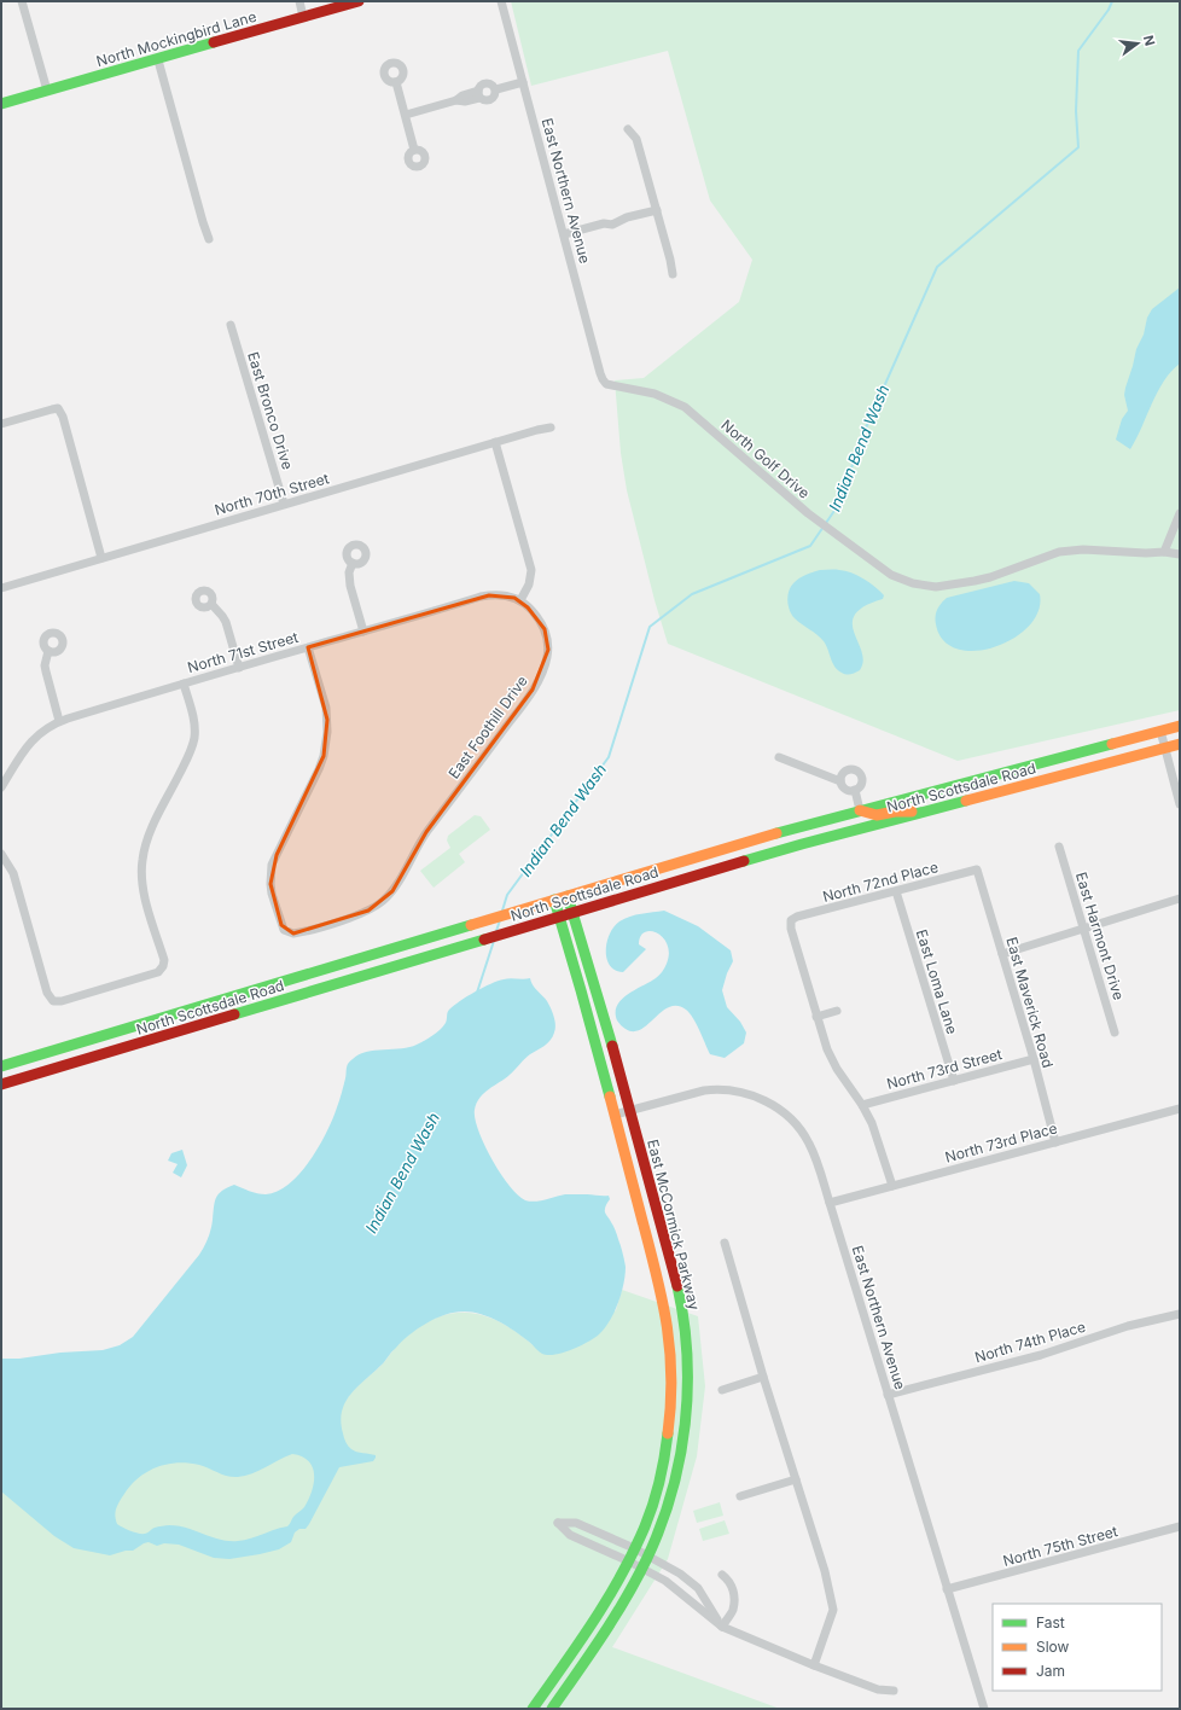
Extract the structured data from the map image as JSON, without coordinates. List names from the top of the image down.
{
  "streets": {
    "main road": ["North Mockingbird Lane", "North Scottsdale Road", "East McCormick Parkway"],
    "street": [
      "East Northern Avenue",
      "East Bronco Drive",
      "North Golf Drive",
      "North 70th Street",
      "North 71st Street",
      "East Foothill Drive",
      "North 72nd Place",
      "East Harmont Drive",
      "East Loma Lane",
      "East Maverick Road",
      "North 73rd Street",
      "North 73rd Place",
      "North 74th Place",
      "North 75th Street"
    ]
  },
  "crossings": [
    ["East Northern Avenue", "North Golf Drive"],
    ["East Northern Avenue", "North 73rd Place"],
    ["East Northern Avenue", "East McCormick Parkway"],
    ["East Northern Avenue", "North 74th Place"],
    ["East Northern Avenue", "North 75th Street"],
    ["East Bronco Drive", "North 70th Street"],
    ["North 71st Street", "East Foothill Drive"],
    ["North Scottsdale Road", "East McCormick Parkway"],
    ["North 72nd Place", "East Loma Lane"],
    ["North 72nd Place", "East Maverick Road"],
    ["East Loma Lane", "North 73rd Street"],
    ["East Maverick Road", "North 73rd Street"],
    ["East Maverick Road", "North 73rd Place"]
  ],
  "water": ["Indian Bend Wash"],
  "legend": ["Fast", "Slow", "Jam"],
  "north": "right"
}
